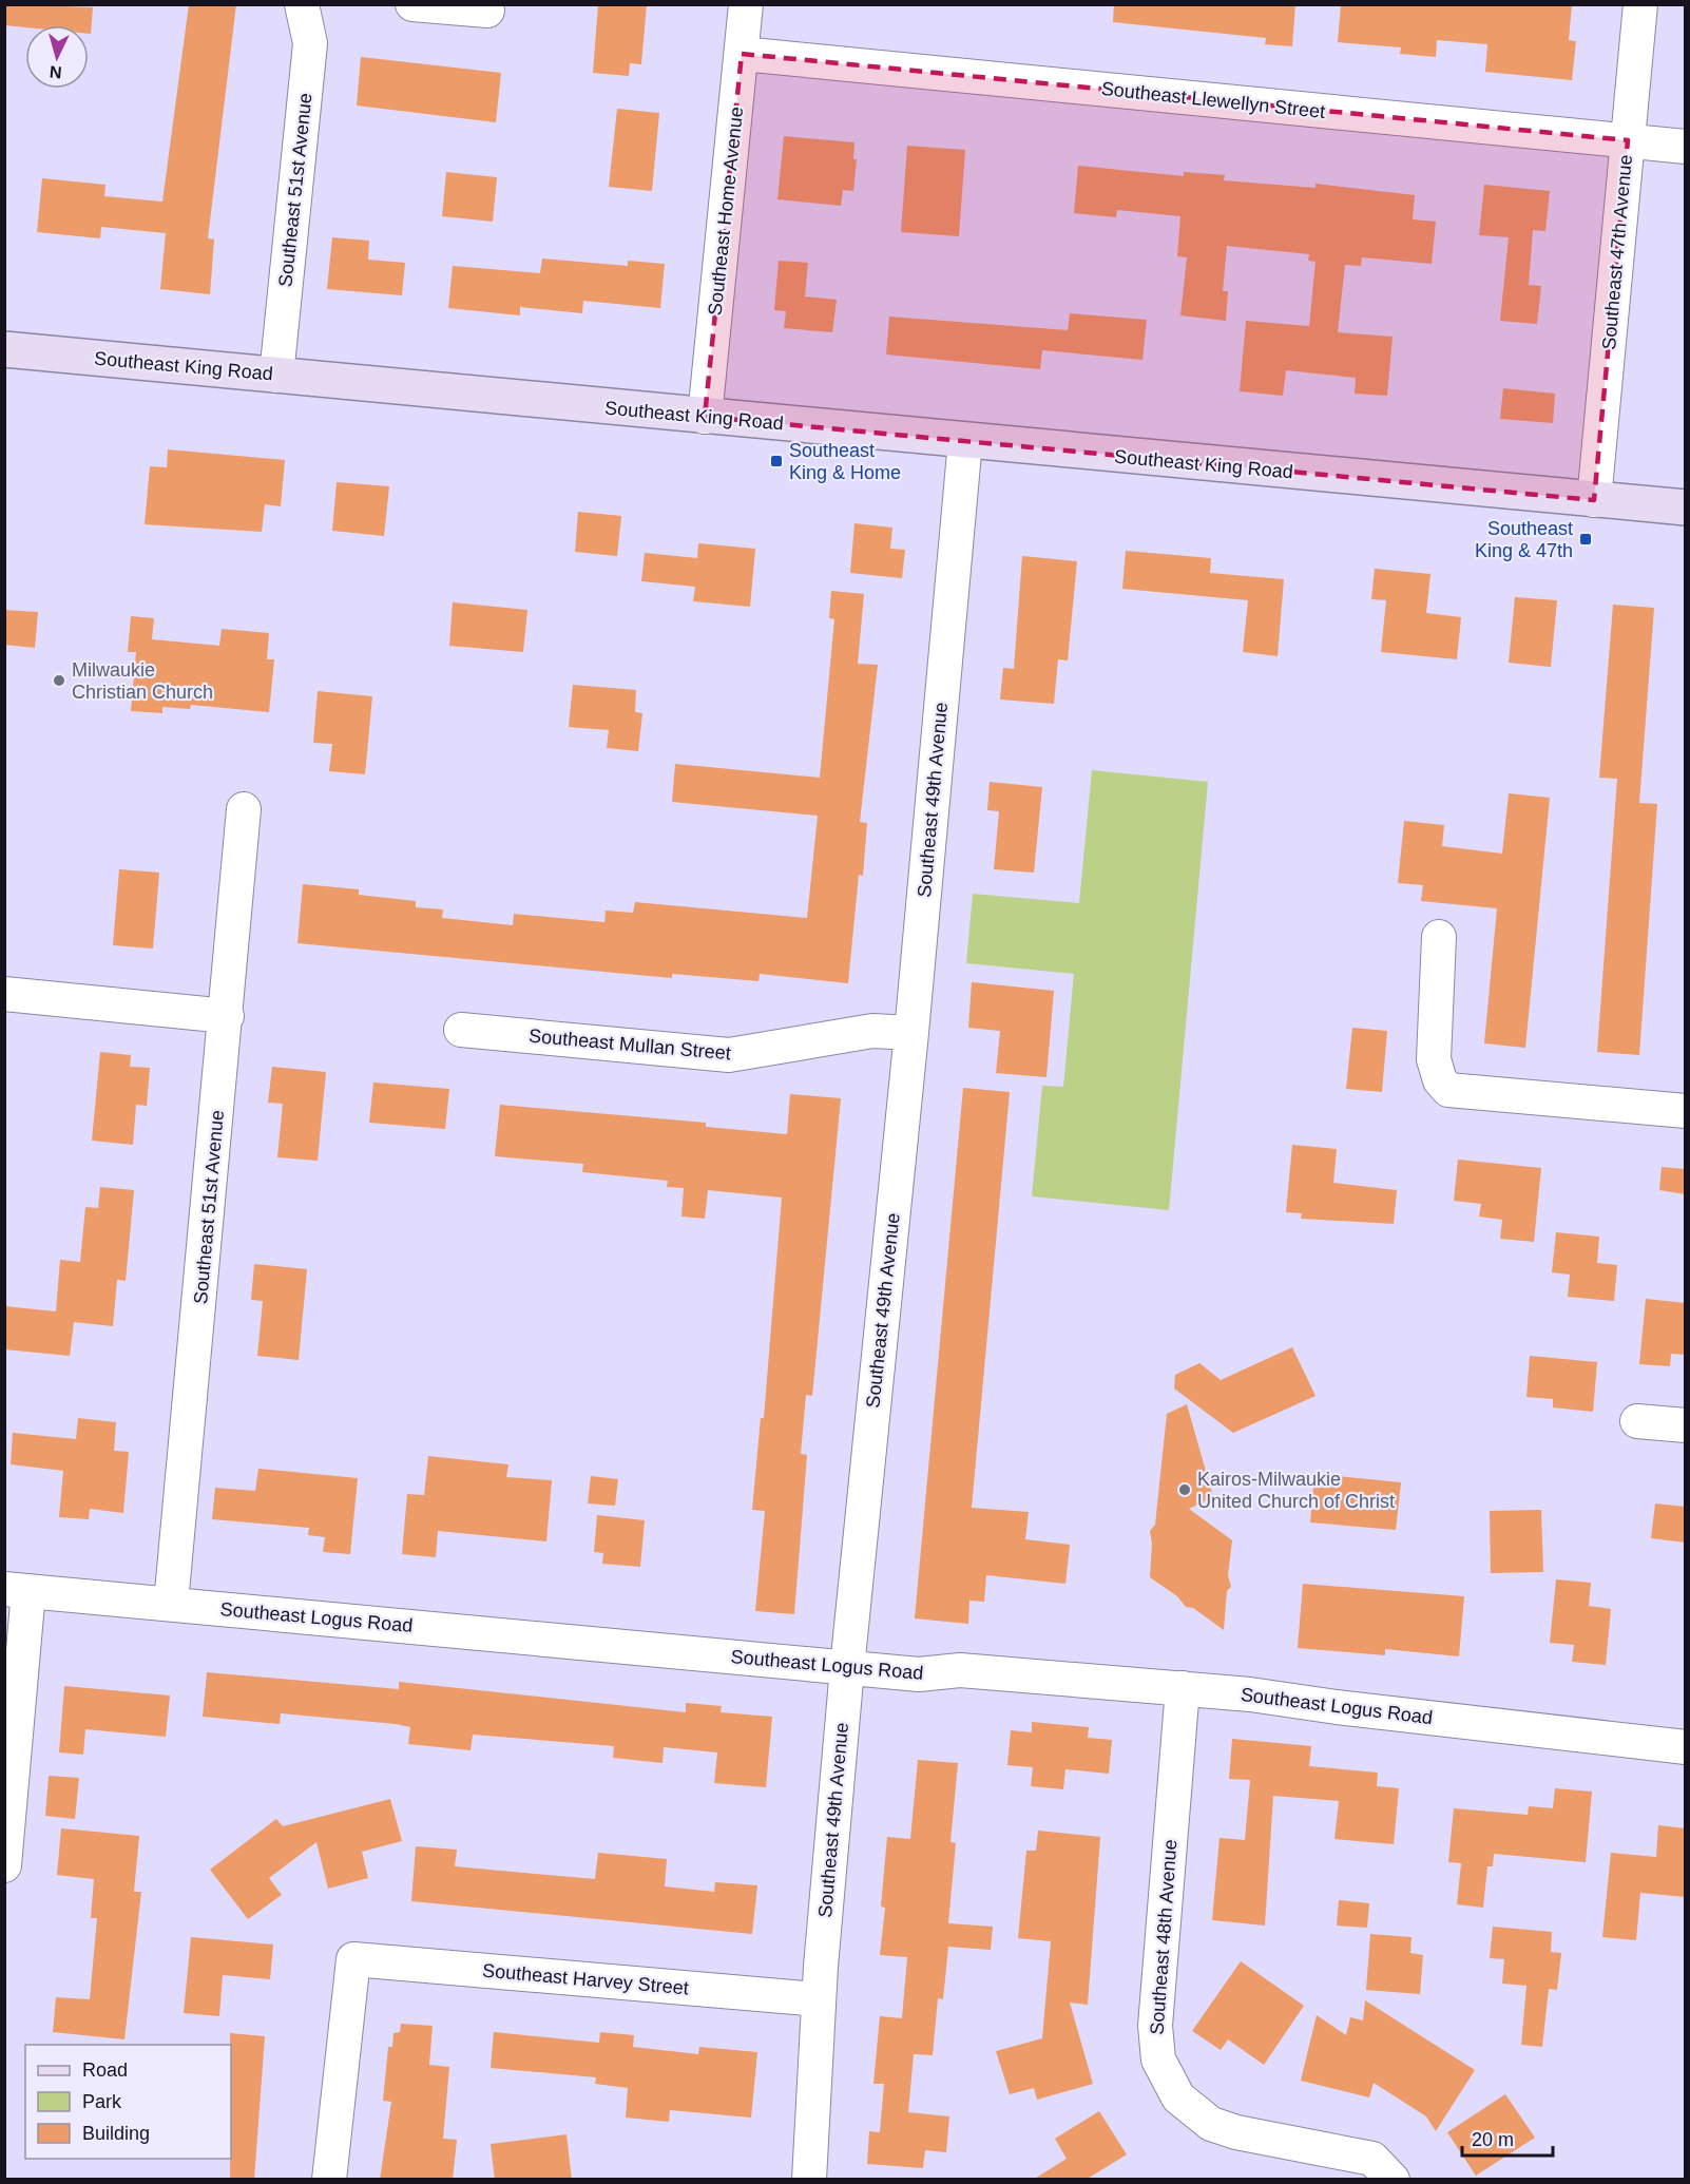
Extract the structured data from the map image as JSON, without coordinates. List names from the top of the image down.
{
  "streets": {
    "main road": ["Southeast King Road"],
    "street": [
      "Southeast Llewellyn Street",
      "Southeast 51st Avenue",
      "Southeast Home Avenue",
      "Southeast 47th Avenue",
      "Southeast 49th Avenue",
      "Southeast Mullan Street",
      "Southeast Logus Road",
      "Southeast 48th Avenue",
      "Southeast Harvey Street"
    ]
  },
  "crossings": [
    ["Southeast Llewellyn Street", "Southeast Home Avenue"],
    ["Southeast Llewellyn Street", "Southeast 47th Avenue"],
    ["Southeast 51st Avenue", "Southeast King Road"],
    ["Southeast 51st Avenue", "Southeast Logus Road"],
    ["Southeast Home Avenue", "Southeast King Road"],
    ["Southeast 47th Avenue", "Southeast King Road"],
    ["Southeast King Road", "Southeast 49th Avenue"],
    ["Southeast 49th Avenue", "Southeast Mullan Street"],
    ["Southeast 49th Avenue", "Southeast Logus Road"],
    ["Southeast 49th Avenue", "Southeast Harvey Street"],
    ["Southeast Logus Road", "Southeast 48th Avenue"]
  ],
  "places": {
    "transit": ["Southeast King & Home", "Southeast King & 47th"],
    "other": ["Milwaukie Christian Church", "Kairos-Milwaukie United Church of Christ"]
  },
  "legend": ["Road", "Park", "Building"],
  "scale_bar": "20 m",
  "north": "bottom"
}
